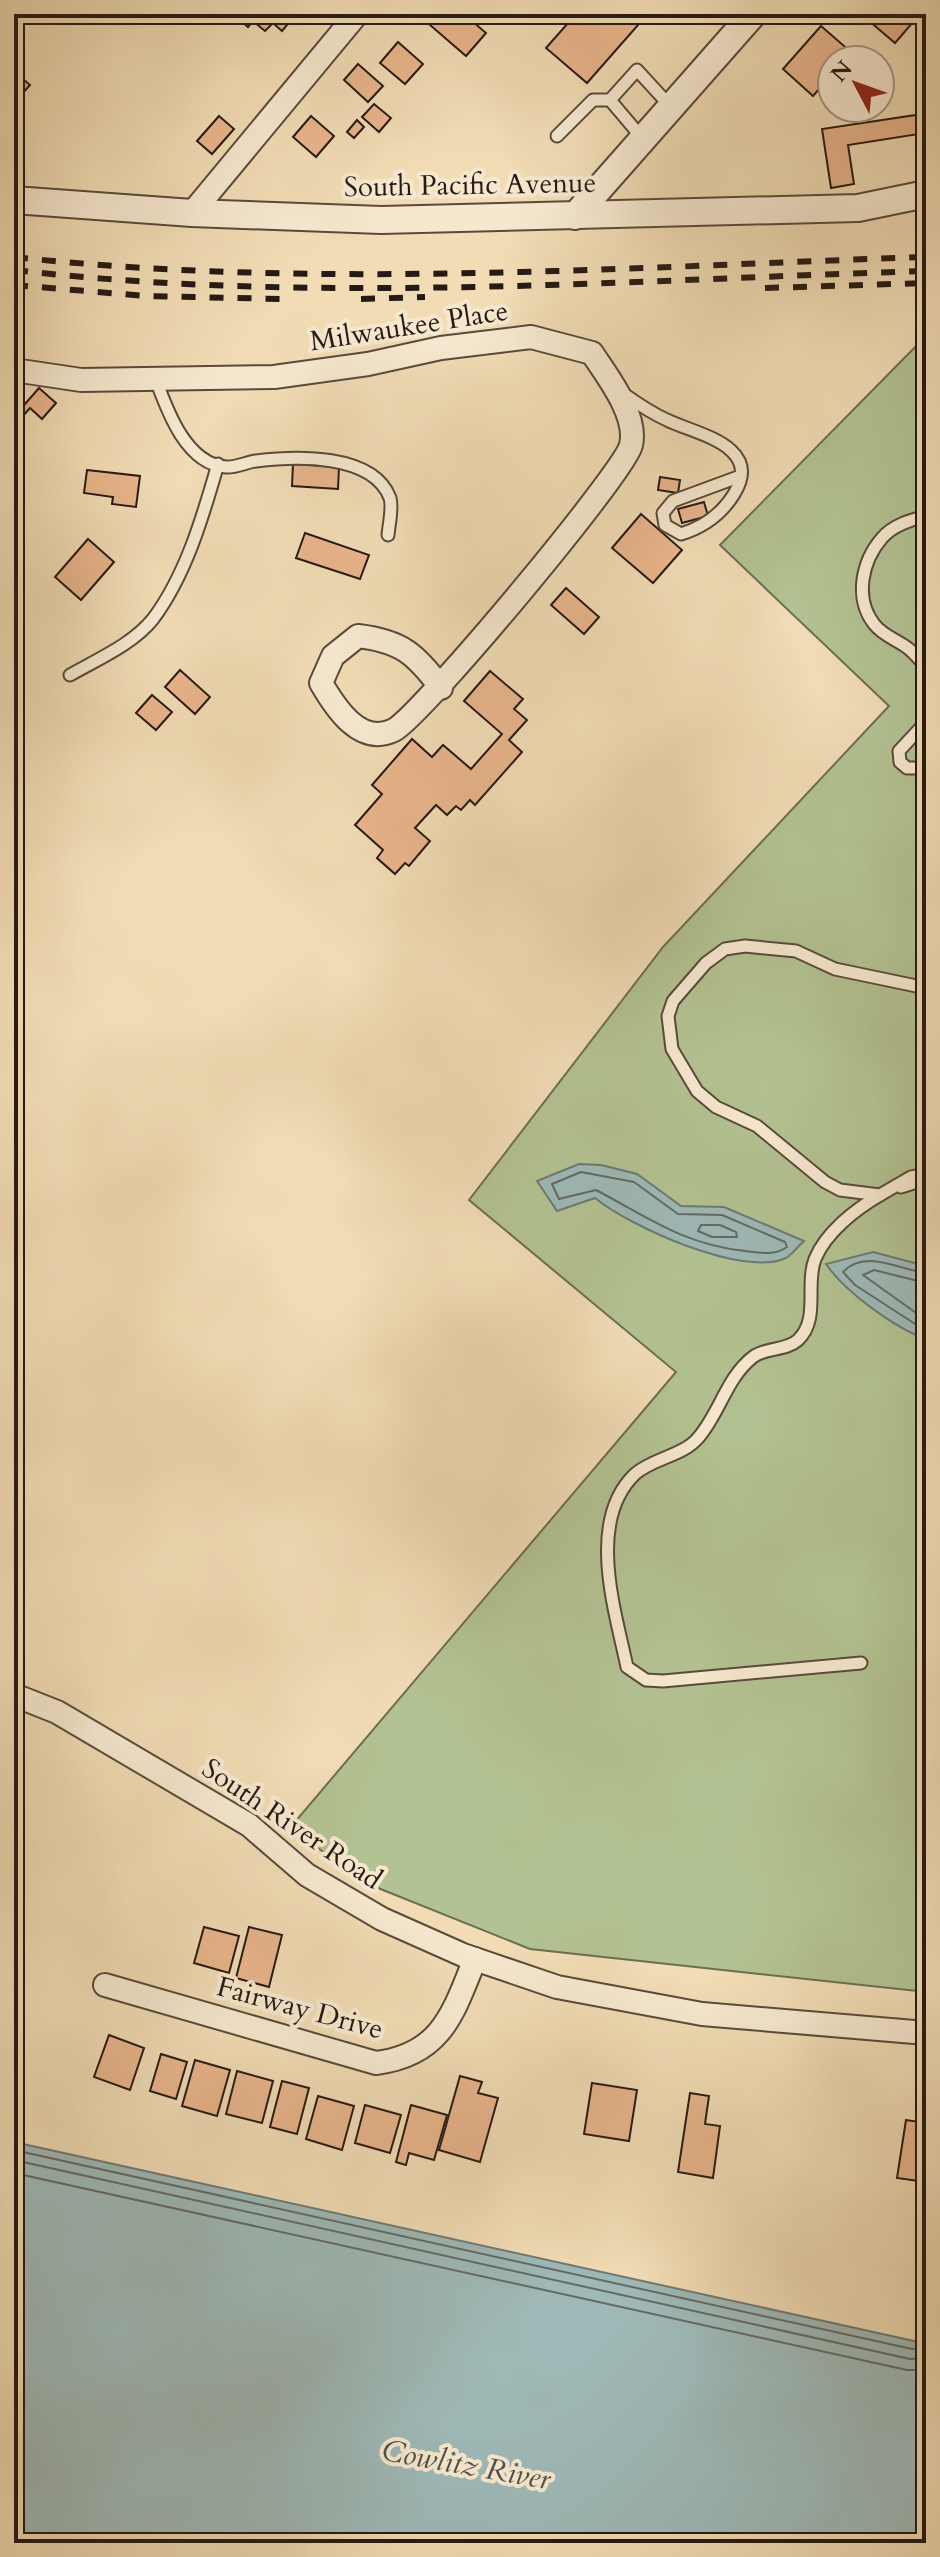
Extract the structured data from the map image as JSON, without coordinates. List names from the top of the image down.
{
  "streets": {
    "street": [
      "South Pacific Avenue",
      "Milwaukee Place",
      "South River Road",
      "Fairway Drive"
    ]
  },
  "crossings": [
    ["South River Road", "Fairway Drive"]
  ],
  "water": ["Cowlitz River"],
  "north": "top left"
}
